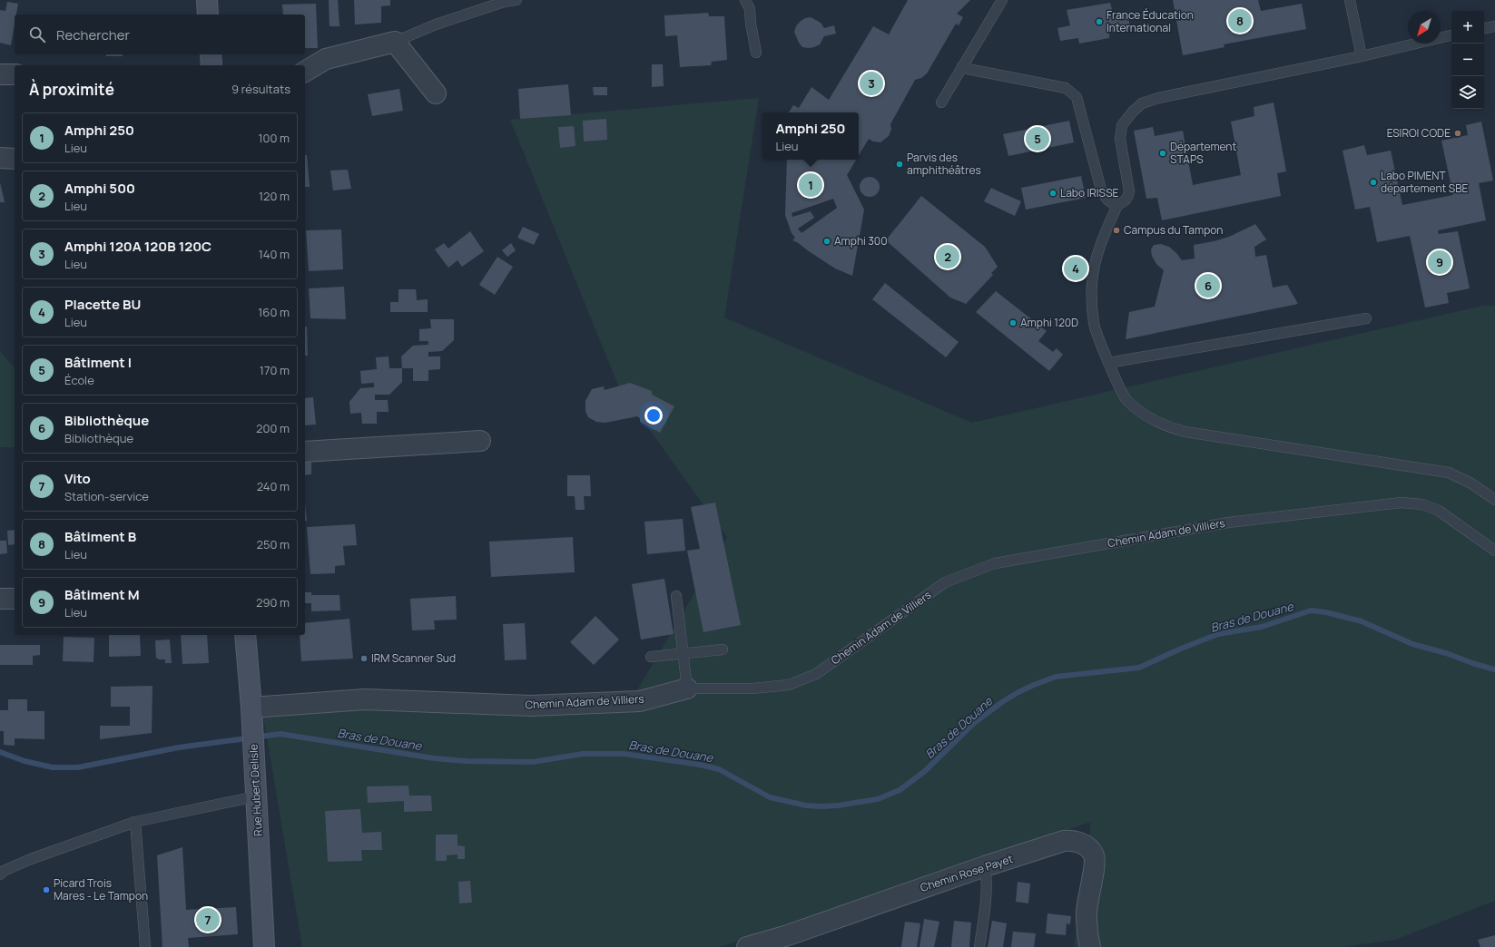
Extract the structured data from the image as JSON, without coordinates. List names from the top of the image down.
{
  "streets": {
    "main road": ["Rue Hubert Delisle"],
    "street": ["Chemin Adam de Villiers", "Chemin Rose Payet"]
  },
  "crossings": [
    ["Chemin Adam de Villiers", "Rue Hubert Delisle"]
  ],
  "water": ["Bras de Douane"],
  "places": [
    "France Éducation International",
    "ESIROI CODE",
    "Département STAPS",
    "Parvis des amphithéâtres",
    "Labo PIMENT département SBE",
    "Labo IRISSE",
    "Campus du Tampon",
    "Amphi 300",
    "Amphi 120D",
    "IRM Scanner Sud",
    "Picard Trois Mares - Le Tampon"
  ],
  "north": "bottom left",
  "page": {
    "pins": [
      "8",
      "3",
      "5",
      "1",
      "2",
      "9",
      "4",
      "6",
      "7"
    ],
    "map_buttons": ["+", "−"],
    "search": "Rechercher",
    "heading": ["À proximité", "9 résultats"],
    "popup": ["Amphi 250", "Lieu"],
    "list": [
      {
        "mark": "1",
        "name": "Amphi 250",
        "note": "Lieu",
        "value": "100 m"
      },
      {
        "mark": "2",
        "name": "Amphi 500",
        "note": "Lieu",
        "value": "120 m"
      },
      {
        "mark": "3",
        "name": "Amphi 120A 120B 120C",
        "note": "Lieu",
        "value": "140 m"
      },
      {
        "mark": "4",
        "name": "Placette BU",
        "note": "Lieu",
        "value": "160 m"
      },
      {
        "mark": "5",
        "name": "Bâtiment I",
        "note": "École",
        "value": "170 m"
      },
      {
        "mark": "6",
        "name": "Bibliothèque",
        "note": "Bibliothèque",
        "value": "200 m"
      },
      {
        "mark": "7",
        "name": "Vito",
        "note": "Station-service",
        "value": "240 m"
      },
      {
        "mark": "8",
        "name": "Bâtiment B",
        "note": "Lieu",
        "value": "250 m"
      },
      {
        "mark": "9",
        "name": "Bâtiment M",
        "note": "Lieu",
        "value": "290 m"
      }
    ]
  }
}
